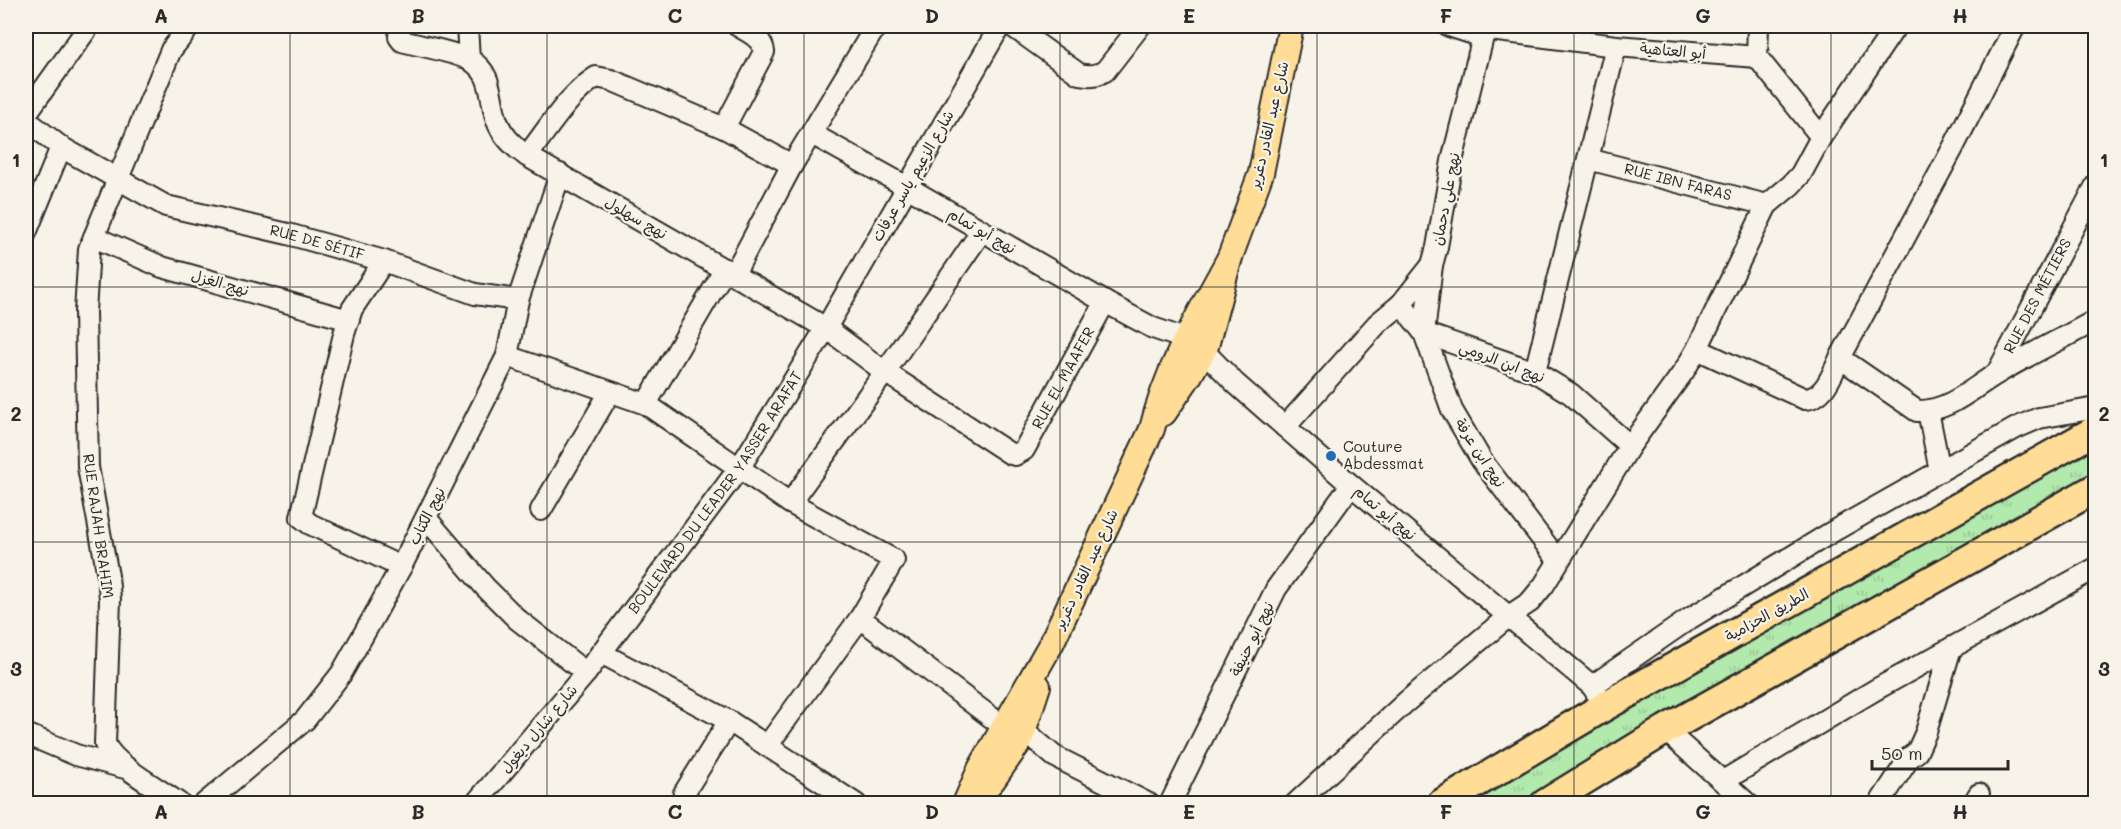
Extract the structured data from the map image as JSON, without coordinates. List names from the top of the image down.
{
  "streets": {
    "highway": ["الطريق الحزامية"],
    "main road": ["شارع عبد القادر دغرير"],
    "street": [
      "أبو العتاهية",
      "شارع الزعيم ياسر عرفات",
      "RUE IBN FARAS",
      "نهج علي دحمان",
      "نهج سهلول",
      "نهج أبو تمام",
      "RUE DE SÉTIF",
      "نهج الغزل",
      "RUE DES MÉTIERS",
      "نهج ابن الرومي",
      "RUE EL MAAFER",
      "نهج ابن عرفة",
      "BOULEVARD DU LEADER YASSER ARAFAT",
      "نهج الكتاب",
      "RUE RAJAH BRAHIM",
      "نهج أبو حنيفة",
      "شارع شارل ديغول"
    ]
  },
  "crossings": [
    ["أبو العتاهية", "نهج علي دحمان"],
    ["شارع عبد القادر دغرير", "نهج أبو تمام"],
    ["شارع الزعيم ياسر عرفات", "نهج سهلول"],
    ["شارع الزعيم ياسر عرفات", "نهج أبو تمام"],
    ["شارع الزعيم ياسر عرفات", "BOULEVARD DU LEADER YASSER ARAFAT"],
    ["نهج علي دحمان", "نهج أبو تمام"],
    ["نهج سهلول", "RUE EL MAAFER"],
    ["نهج سهلول", "BOULEVARD DU LEADER YASSER ARAFAT"],
    ["نهج سهلول", "نهج الكتاب"],
    ["نهج أبو تمام", "RUE EL MAAFER"],
    ["نهج أبو تمام", "الطريق الحزامية"],
    ["نهج أبو تمام", "نهج أبو حنيفة"],
    ["RUE DE SÉTIF", "نهج الكتاب"],
    ["RUE DE SÉTIF", "RUE RAJAH BRAHIM"],
    ["نهج الغزل", "RUE RAJAH BRAHIM"],
    ["نهج ابن الرومي", "نهج ابن عرفة"],
    ["BOULEVARD DU LEADER YASSER ARAFAT", "شارع شارل ديغول"]
  ],
  "places": ["Couture Abdessmat"],
  "scale_bar": "50 m",
  "grid": {
    "columns": [
      "A",
      "B",
      "C",
      "D",
      "E",
      "F",
      "G",
      "H"
    ],
    "rows": ["1", "2", "3"]
  }
}
